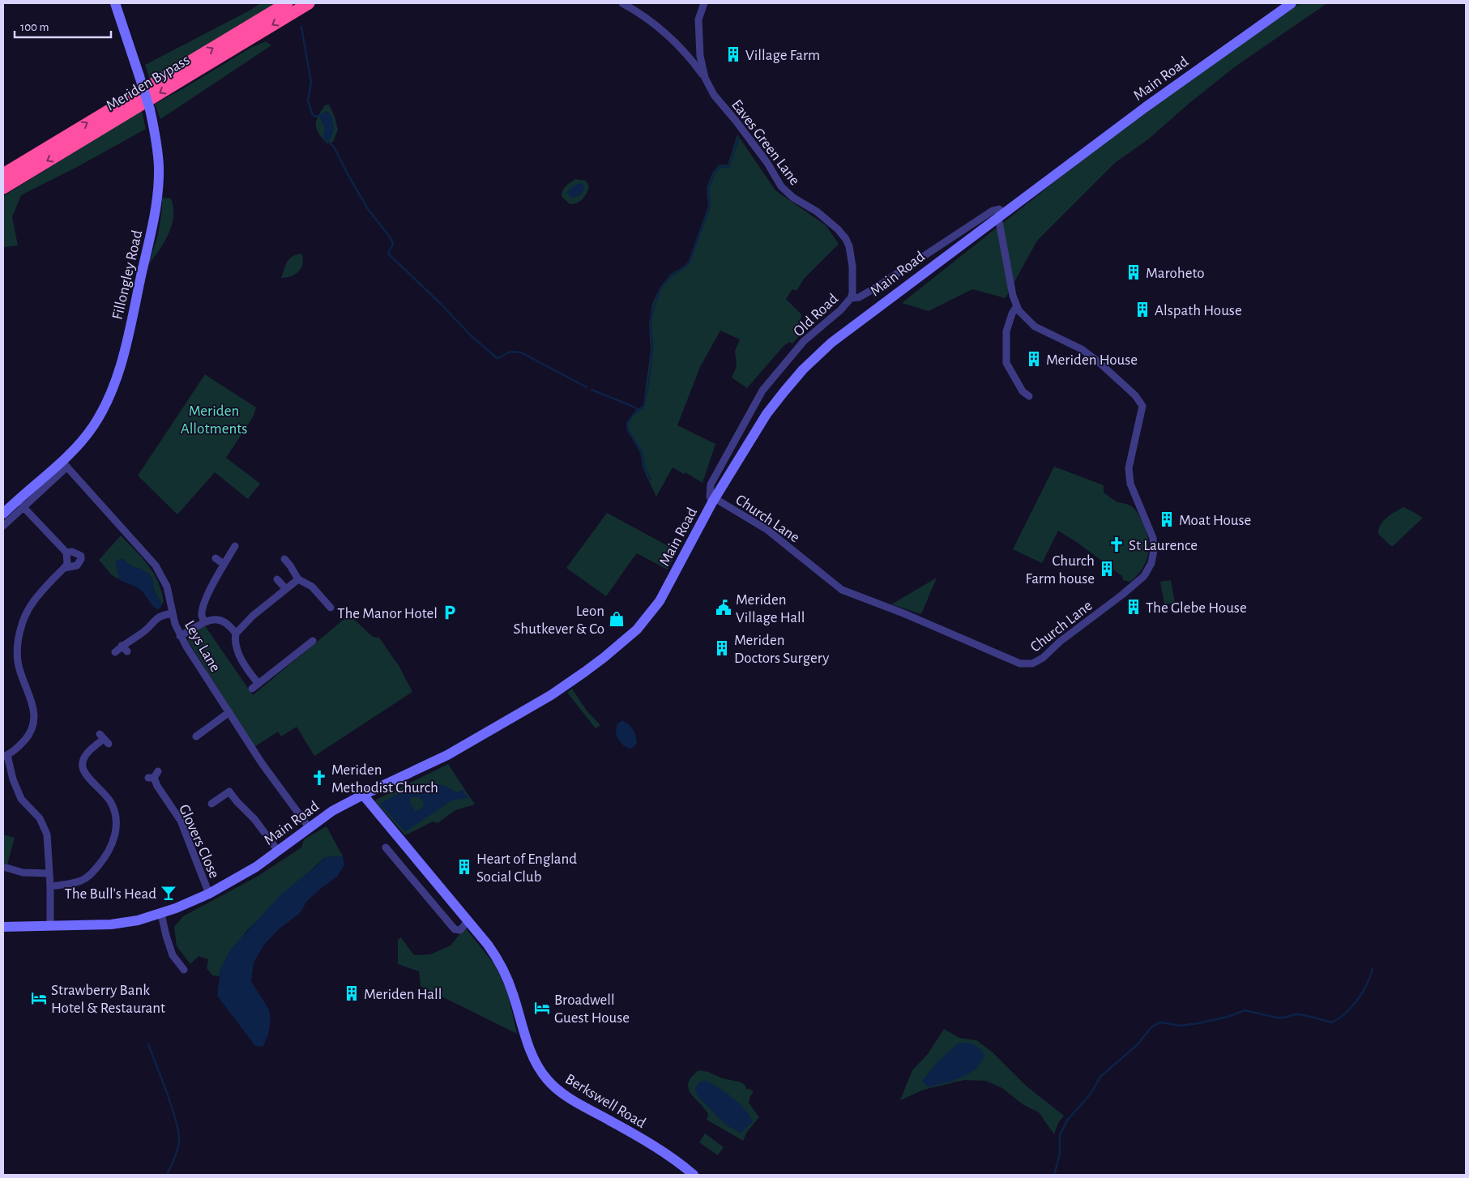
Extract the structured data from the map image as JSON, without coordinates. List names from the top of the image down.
{
  "streets": {
    "highway": ["Meriden Bypass"],
    "main road": ["Main Road", "Fillongley Road", "Berkswell Road"],
    "street": [
      "Eaves Green Lane",
      "Old Road",
      "Church Lane",
      "Leys Lane",
      "Glovers Close"
    ]
  },
  "crossings": [
    ["Main Road", "Old Road"],
    ["Main Road", "Church Lane"],
    ["Main Road", "Leys Lane"],
    ["Main Road", "Glovers Close"],
    ["Main Road", "Berkswell Road"],
    ["Eaves Green Lane", "Old Road"],
    ["Fillongley Road", "Leys Lane"],
    ["Old Road", "Church Lane"]
  ],
  "parks": ["Meriden Allotments"],
  "places": {
    "building": [
      "Village Farm",
      "Maroheto",
      "Alspath House",
      "Meriden House",
      "Moat House",
      "Church Farm house",
      "The Glebe House",
      "Meriden Doctors Surgery",
      "Heart of England Social Club",
      "Meriden Hall"
    ],
    "church": ["St Laurence", "Meriden Methodist Church"],
    "public building": ["Meriden Village Hall"],
    "parking": ["The Manor Hotel"],
    "shop": ["Leon Shutkever & Co"],
    "bar": ["The Bull's Head"],
    "hotel": ["Strawberry Bank Hotel & Restaurant", "Broadwell Guest House"]
  },
  "scale_bar": "100 m"
}
